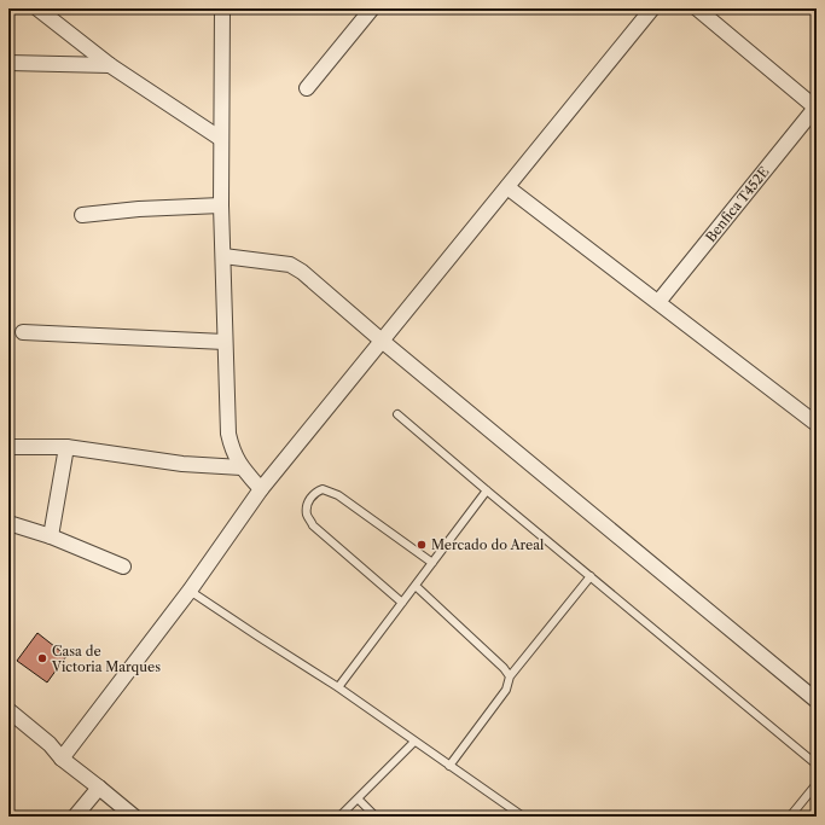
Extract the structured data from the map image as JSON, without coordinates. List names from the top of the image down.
{
  "streets": {
    "street": ["Benfica T452E"]
  },
  "places": ["Mercado do Areal", "Casa de Victoria Marques"]
}
